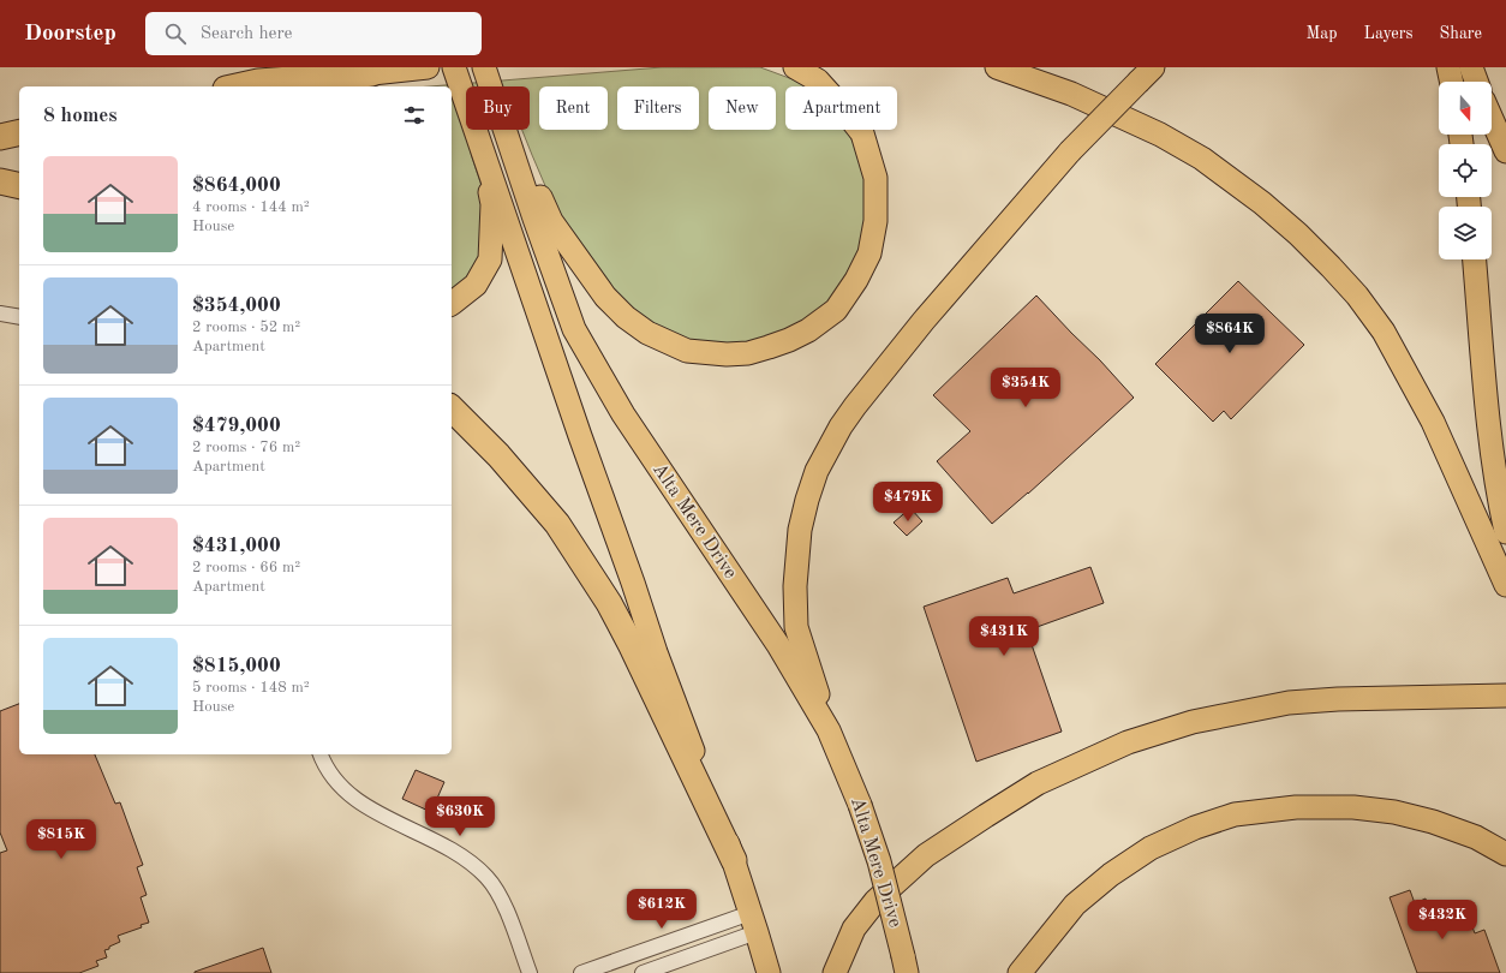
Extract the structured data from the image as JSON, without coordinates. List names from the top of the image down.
{
  "streets": {
    "main road": ["Alta Mere Drive"]
  },
  "north": "bottom",
  "page": {
    "header": "Doorstep",
    "search": "Search here",
    "nav": ["Map", "Layers", "Share"],
    "chip": [
      "Buy",
      "Rent",
      "Filters",
      "New",
      "Apartment"
    ],
    "heading": "8 homes",
    "list": [
      {
        "name": "$864,000",
        "note": "4 rooms · 144 m² · House"
      },
      {
        "name": "$354,000",
        "note": "2 rooms · 52 m² · Apartment"
      },
      {
        "name": "$479,000",
        "note": "2 rooms · 76 m² · Apartment"
      },
      {
        "name": "$431,000",
        "note": "2 rooms · 66 m² · Apartment"
      },
      {
        "name": "$815,000",
        "note": "5 rooms · 148 m² · House"
      }
    ],
    "price": [
      "$864K",
      "$354K",
      "$479K",
      "$431K",
      "$630K",
      "$815K",
      "$612K",
      "$432K"
    ]
  }
}
